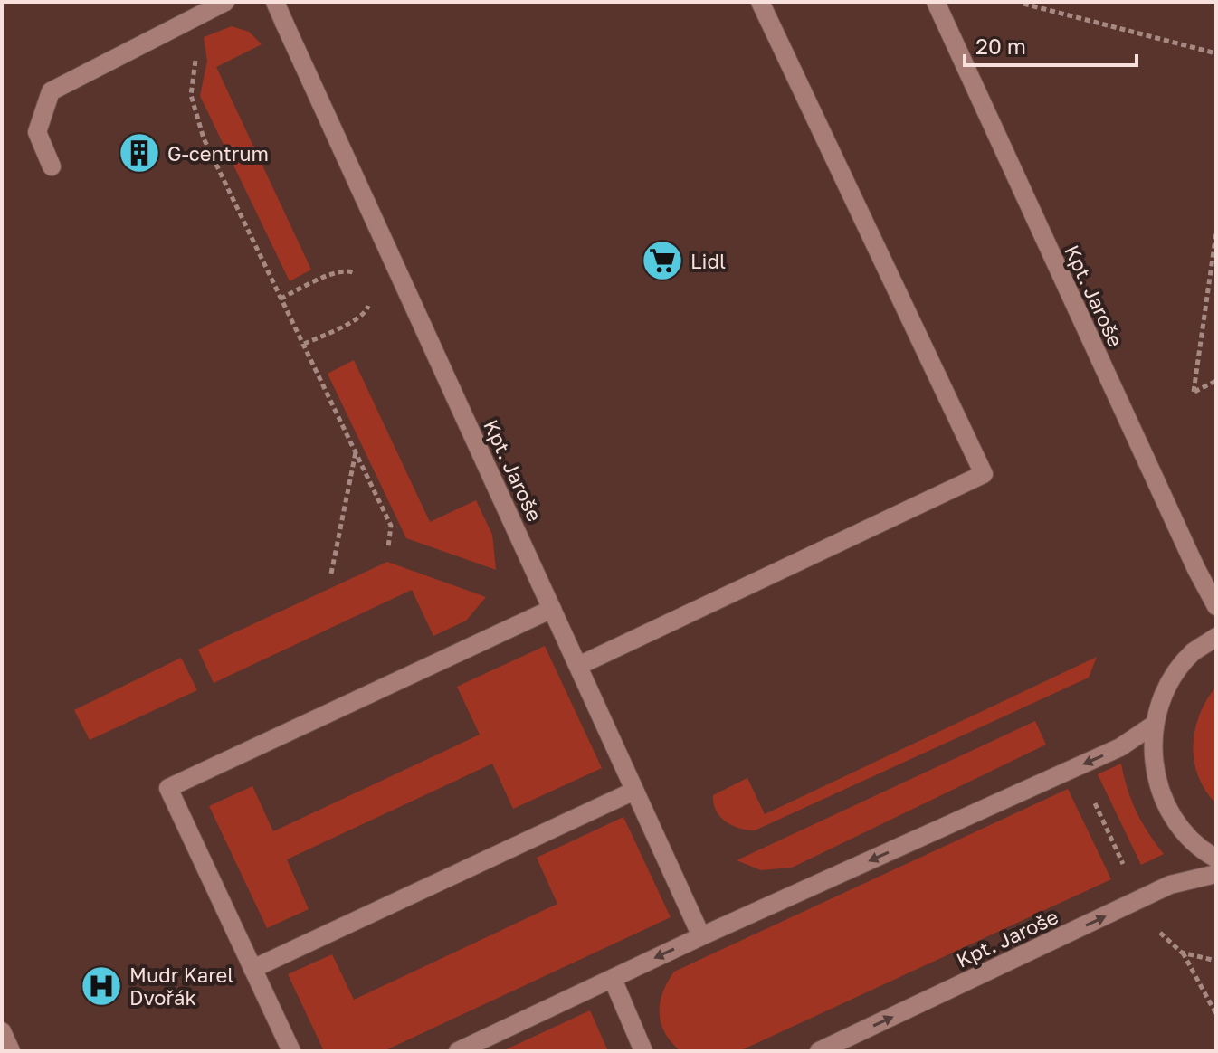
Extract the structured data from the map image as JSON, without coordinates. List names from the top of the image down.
{
  "streets": {
    "street": ["Kpt. Jaroše"]
  },
  "places": {
    "building": ["G-centrum"],
    "supermarket": ["Lidl"],
    "hospital": ["Mudr Karel Dvořák"]
  },
  "scale_bar": "20 m"
}
